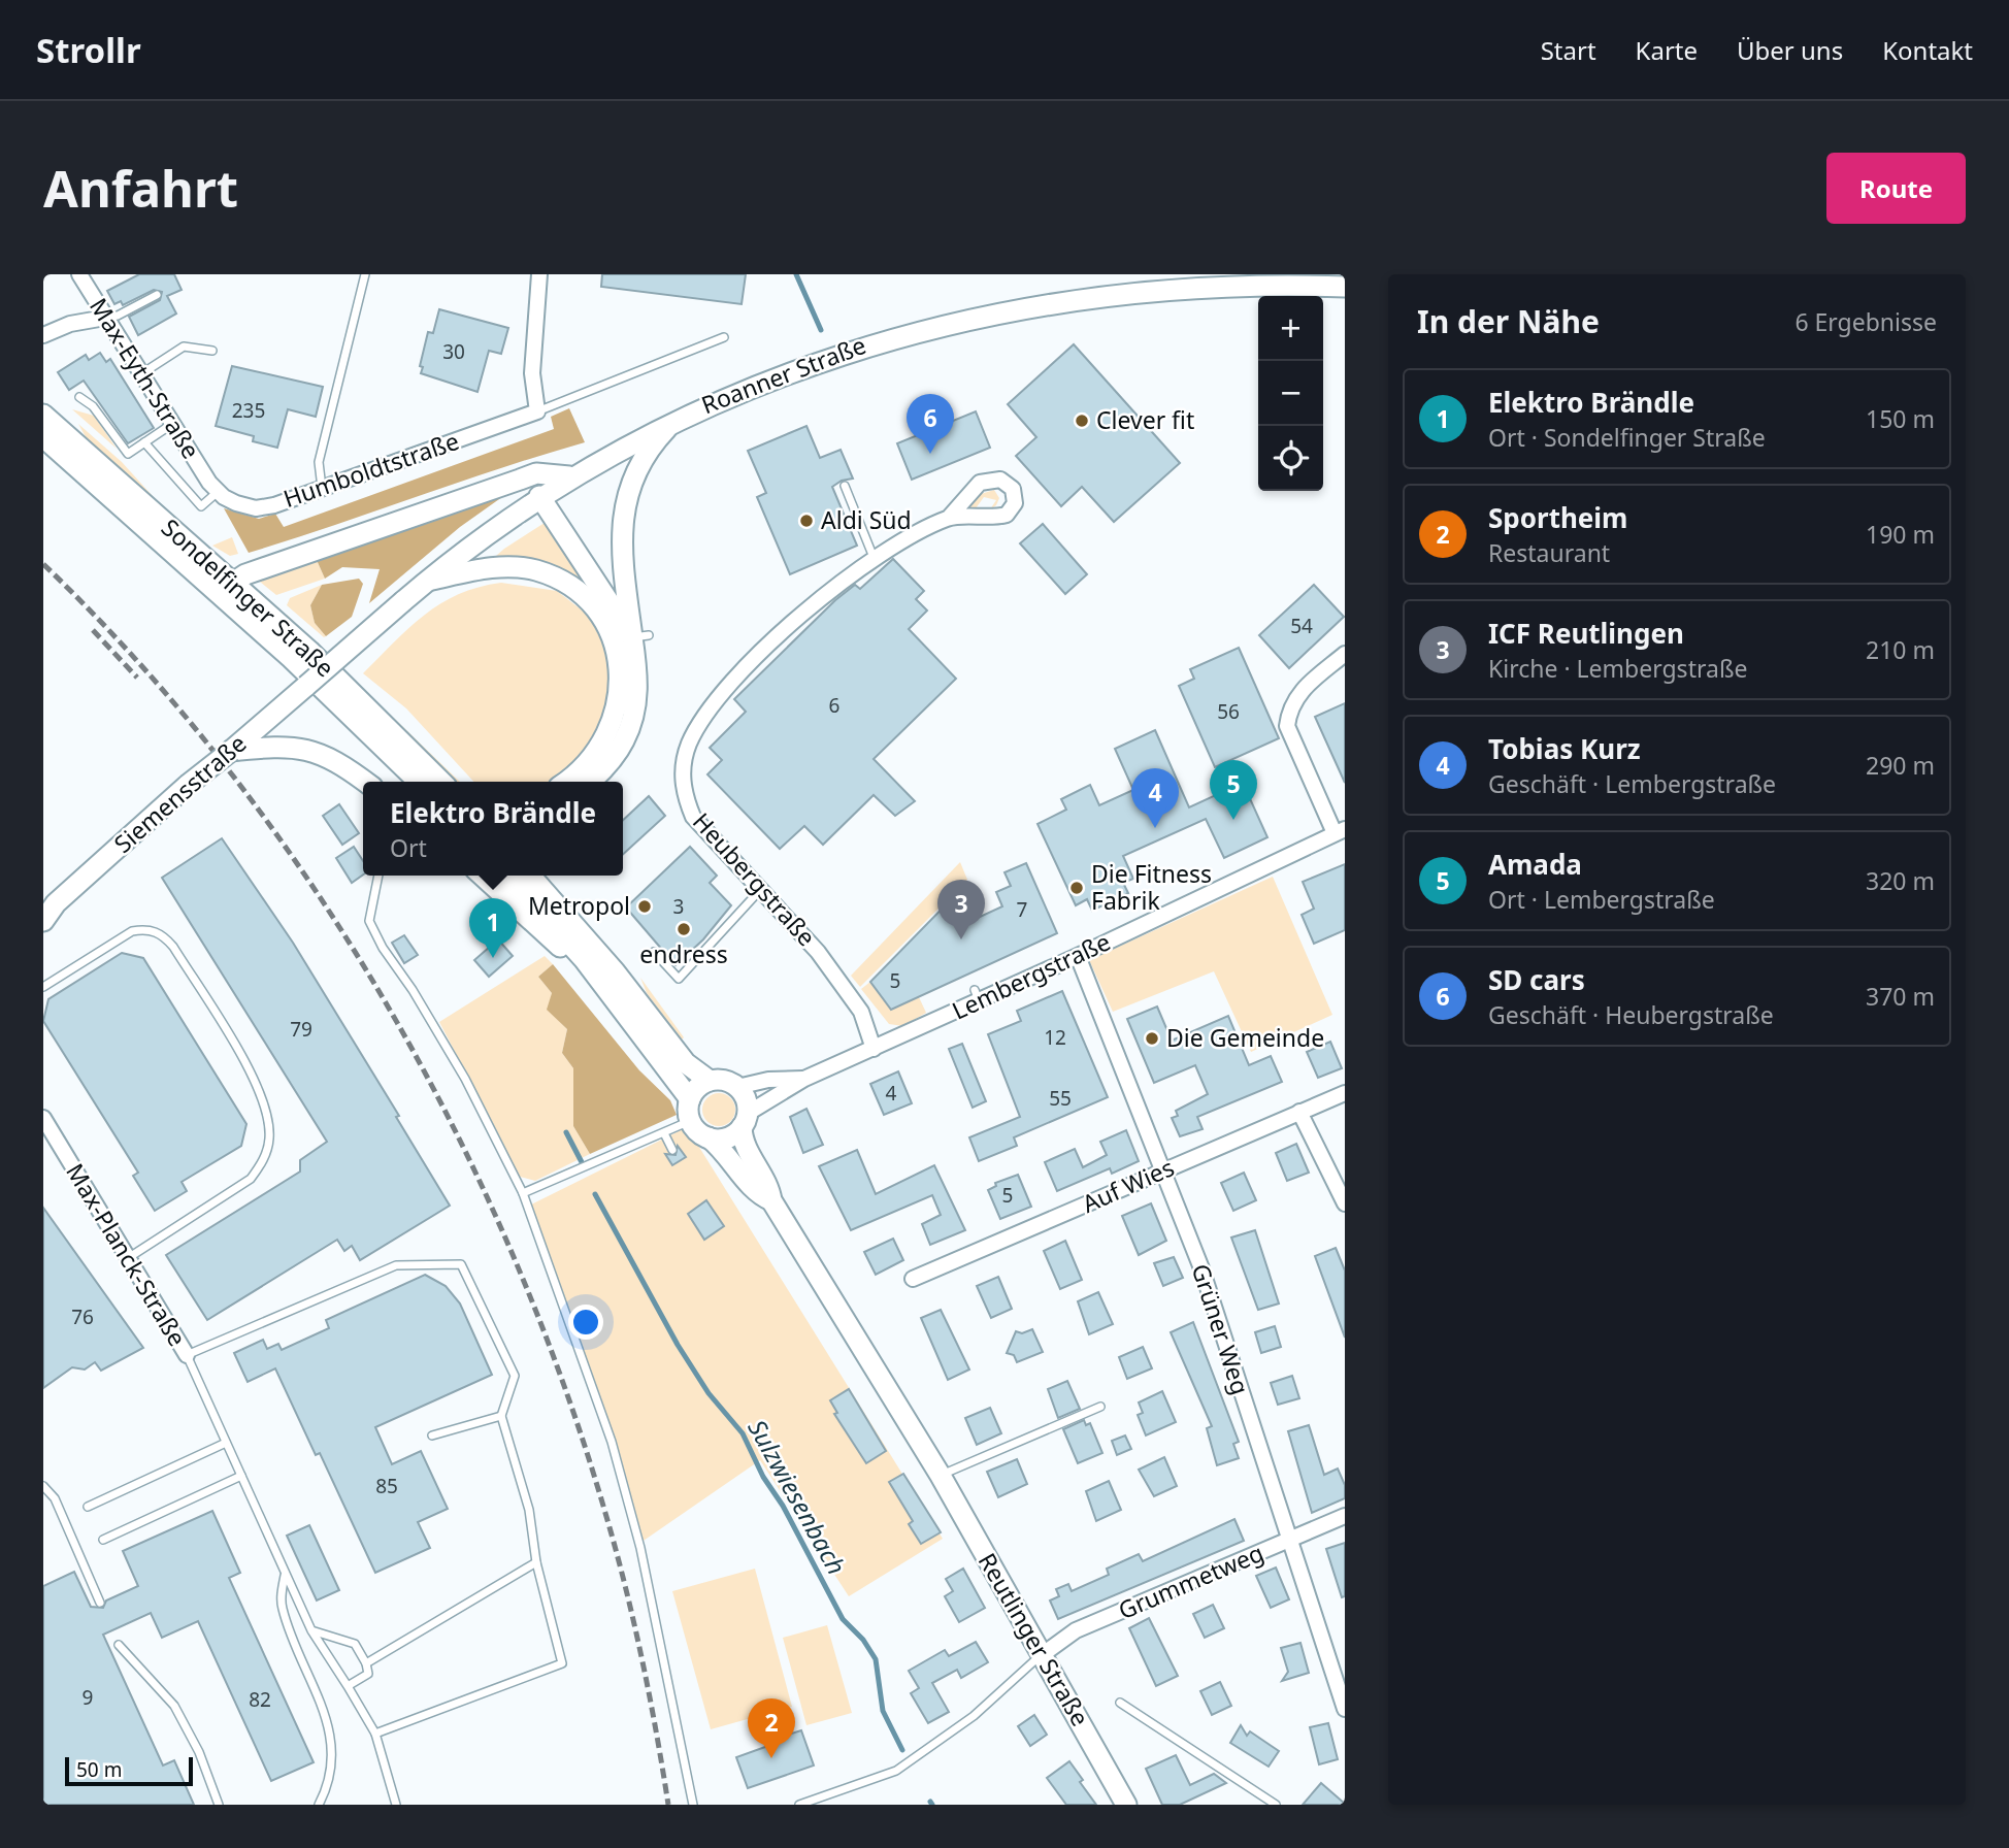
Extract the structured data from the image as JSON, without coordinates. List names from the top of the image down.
{
  "streets": {
    "main road": [
      "Roanner Straße",
      "Sondelfinger Straße",
      "Siemensstraße",
      "Reutlinger Straße"
    ],
    "street": [
      "Max-Eyth-Straße",
      "Humboldtstraße",
      "Heubergstraße",
      "Lembergstraße",
      "Auf Wies",
      "Max-Planck-Straße",
      "Grüner Weg",
      "Grummetweg"
    ]
  },
  "crossings": [
    ["Roanner Straße", "Siemensstraße"],
    ["Max-Eyth-Straße", "Humboldtstraße"],
    ["Heubergstraße", "Lembergstraße"],
    ["Lembergstraße", "Grüner Weg"],
    ["Lembergstraße", "Reutlinger Straße"],
    ["Auf Wies", "Grüner Weg"],
    ["Grüner Weg", "Grummetweg"],
    ["Grummetweg", "Reutlinger Straße"]
  ],
  "water": ["Sulzwiesenbach"],
  "places": [
    "Clever fit",
    "Aldi Süd",
    "Die Fitness Fabrik",
    "Metropol",
    "endress",
    "Die Gemeinde"
  ],
  "house_numbers": [
    "30",
    "235",
    "54",
    "6",
    "56",
    "3",
    "7",
    "5",
    "79",
    "12",
    "4",
    "55",
    "5",
    "76",
    "85",
    "9",
    "82"
  ],
  "scale_bar": "50 m",
  "page": {
    "header": "Strollr",
    "nav": [
      "Start",
      "Karte",
      "Über uns",
      "Kontakt"
    ],
    "buttons": "Route",
    "title": "Anfahrt",
    "heading": ["In der Nähe", "6 Ergebnisse"],
    "map_buttons": ["+", "−"],
    "list": [
      {
        "mark": "1",
        "name": "Elektro Brändle",
        "note": "Ort · Sondelfinger Straße",
        "value": "150 m"
      },
      {
        "mark": "2",
        "name": "Sportheim",
        "note": "Restaurant",
        "value": "190 m"
      },
      {
        "mark": "3",
        "name": "ICF Reutlingen",
        "note": "Kirche · Lembergstraße",
        "value": "210 m"
      },
      {
        "mark": "4",
        "name": "Tobias Kurz",
        "note": "Geschäft · Lembergstraße",
        "value": "290 m"
      },
      {
        "mark": "5",
        "name": "Amada",
        "note": "Ort · Lembergstraße",
        "value": "320 m"
      },
      {
        "mark": "6",
        "name": "SD cars",
        "note": "Geschäft · Heubergstraße",
        "value": "370 m"
      }
    ],
    "pins": [
      "6",
      "5",
      "4",
      "3",
      "1",
      "2"
    ],
    "popup": ["Elektro Brändle", "Ort"],
    "scale": "50 m"
  }
}
